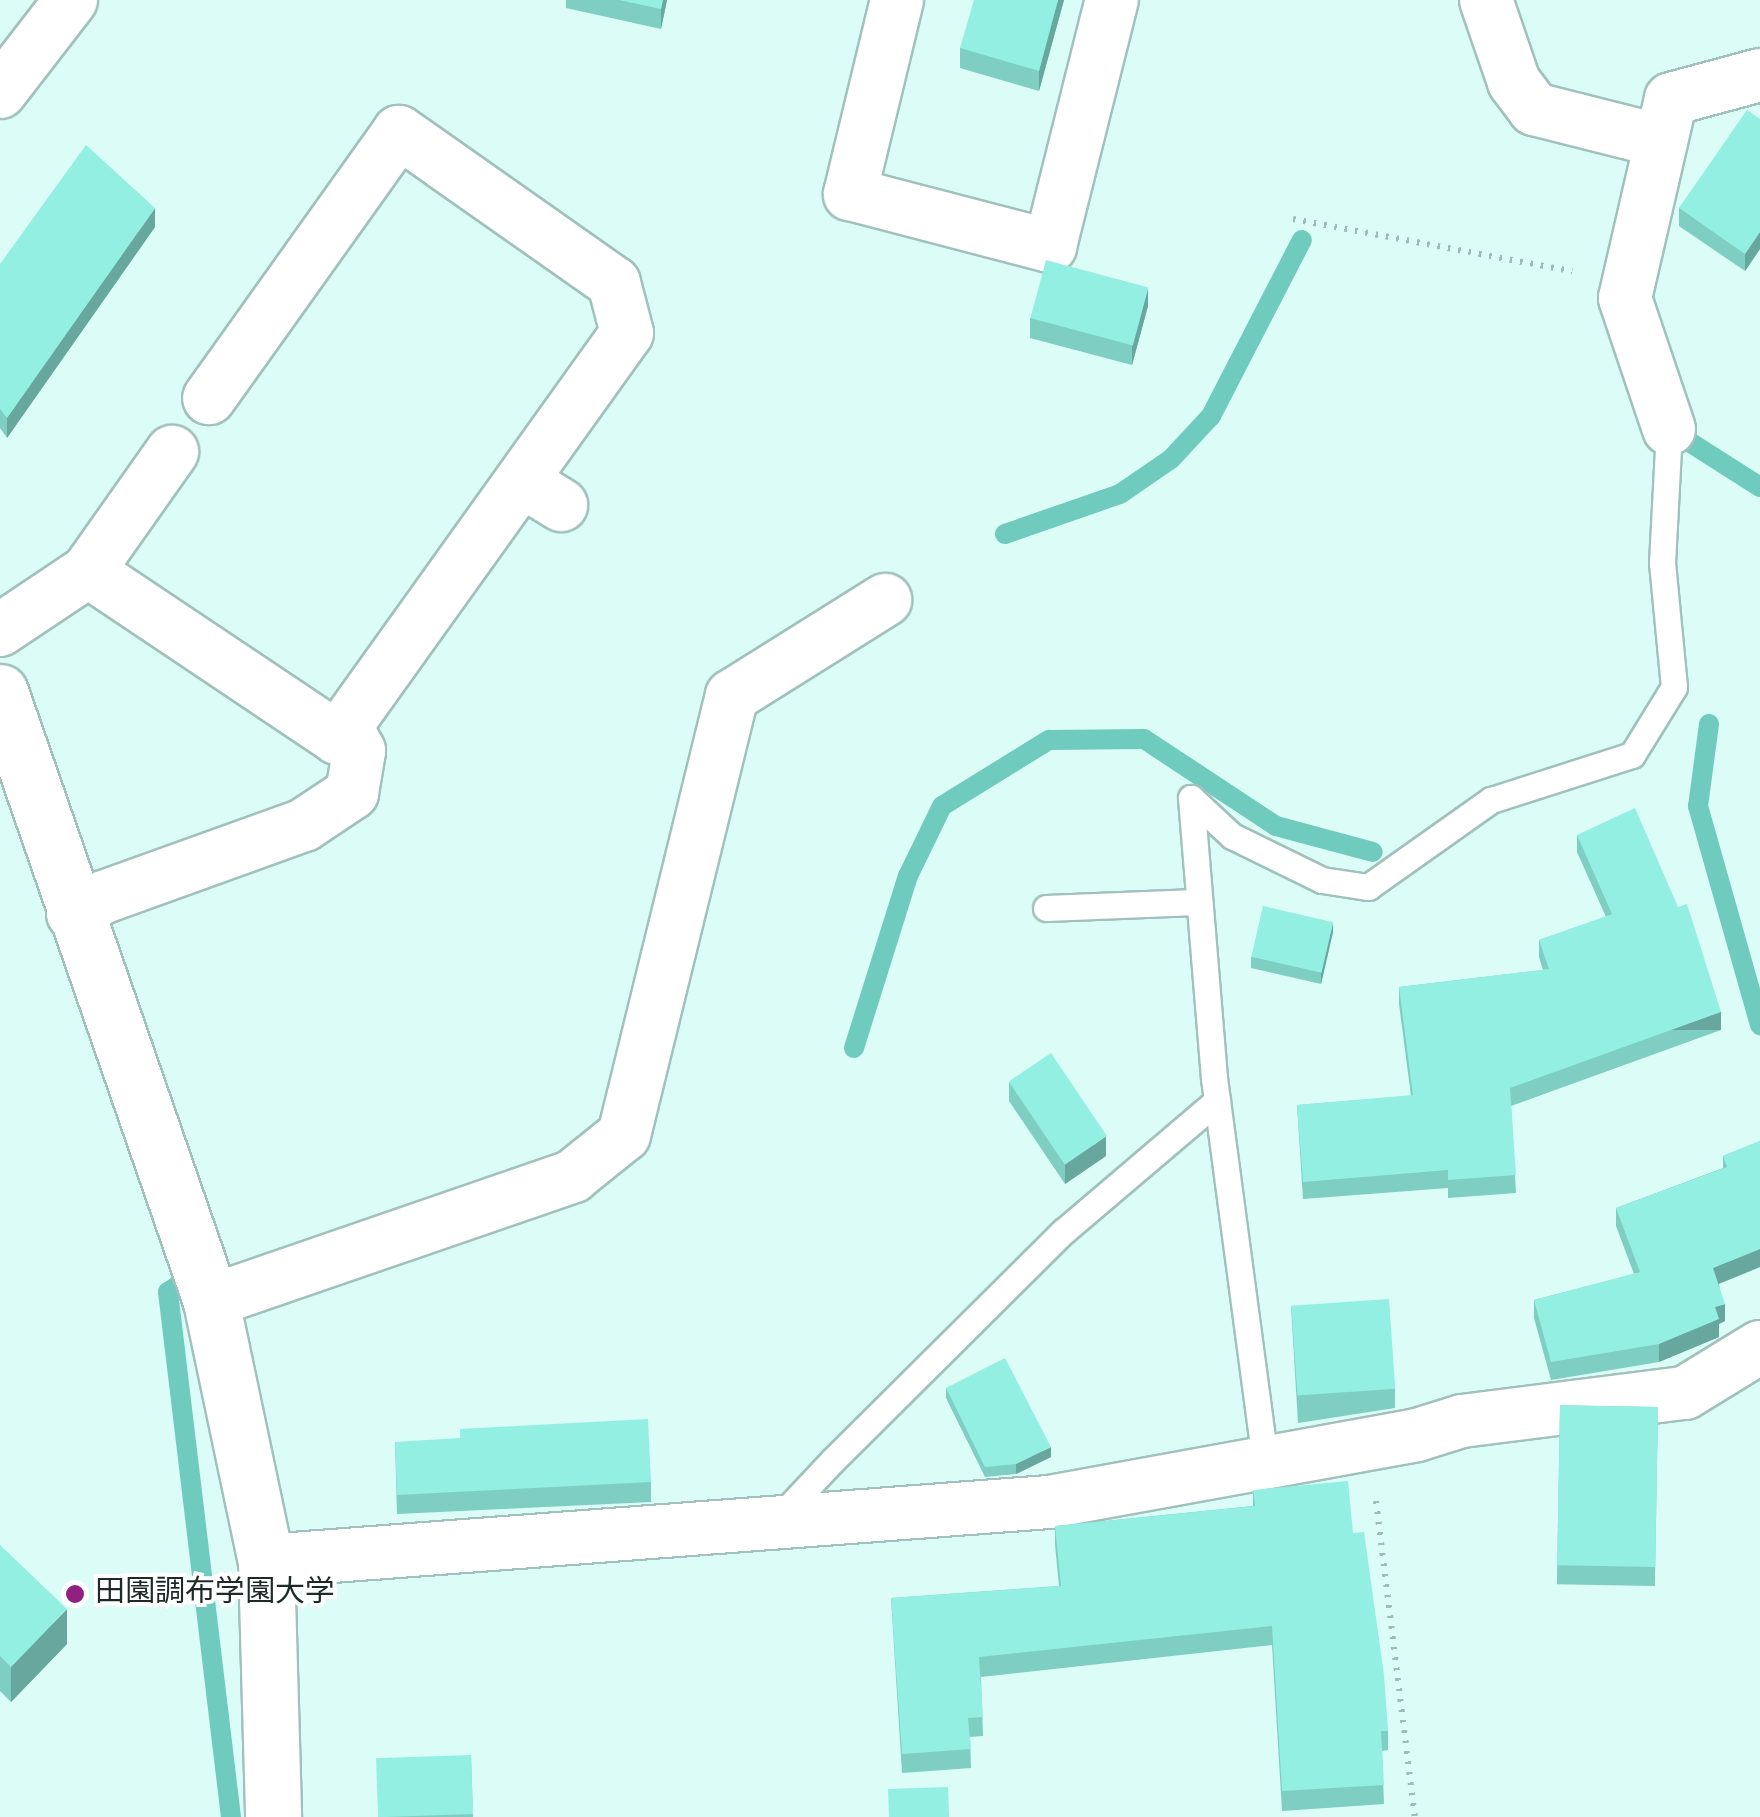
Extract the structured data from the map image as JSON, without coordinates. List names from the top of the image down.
{
  "places": ["田園調布学園大学"]
}
